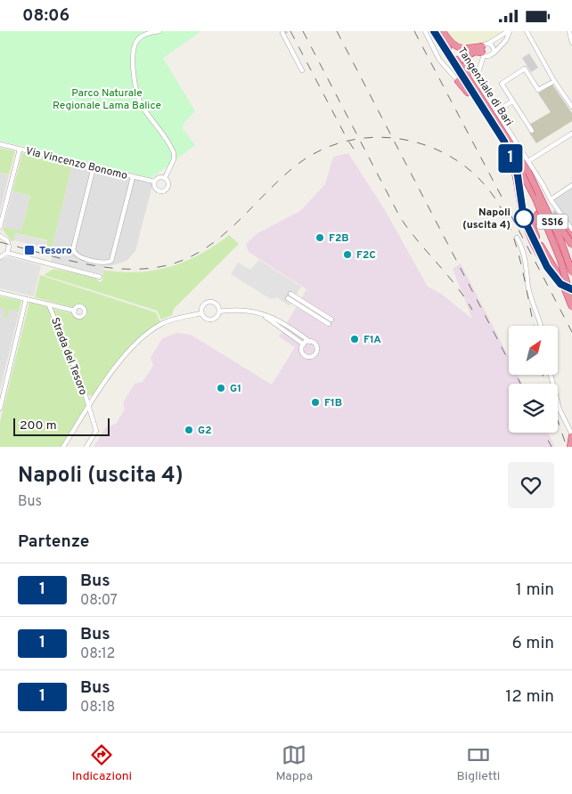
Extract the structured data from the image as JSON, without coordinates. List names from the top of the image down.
{
  "streets": {
    "highway": ["Tangenziale di Bari", "SS16"],
    "street": ["Via Vincenzo Bonomo", "Strada del Tesoro"]
  },
  "parks": ["Parco Naturale Regionale Lama Balice"],
  "places": {
    "other": [
      "Napoli (uscita 4)",
      "F2B",
      "F2C",
      "F1A",
      "G1",
      "F1B",
      "G2"
    ],
    "transit": ["Tesoro"]
  },
  "lines": ["bus line 1"],
  "scale_bar": "200 m",
  "north": "top right",
  "page": {
    "status": "08:06",
    "on_map": "1",
    "scale": "200 m",
    "heading": [
      ["Napoli (uscita 4)", "Bus"],
      "Partenze"
    ],
    "list": [
      {
        "mark": "1",
        "name": "Bus",
        "note": "08:07",
        "value": "1 min"
      },
      {
        "mark": "1",
        "name": "Bus",
        "note": "08:12",
        "value": "6 min"
      },
      {
        "mark": "1",
        "name": "Bus",
        "note": "08:18",
        "value": "12 min"
      }
    ],
    "tabs": ["Indicazioni", "Mappa", "Biglietti"]
  }
}
